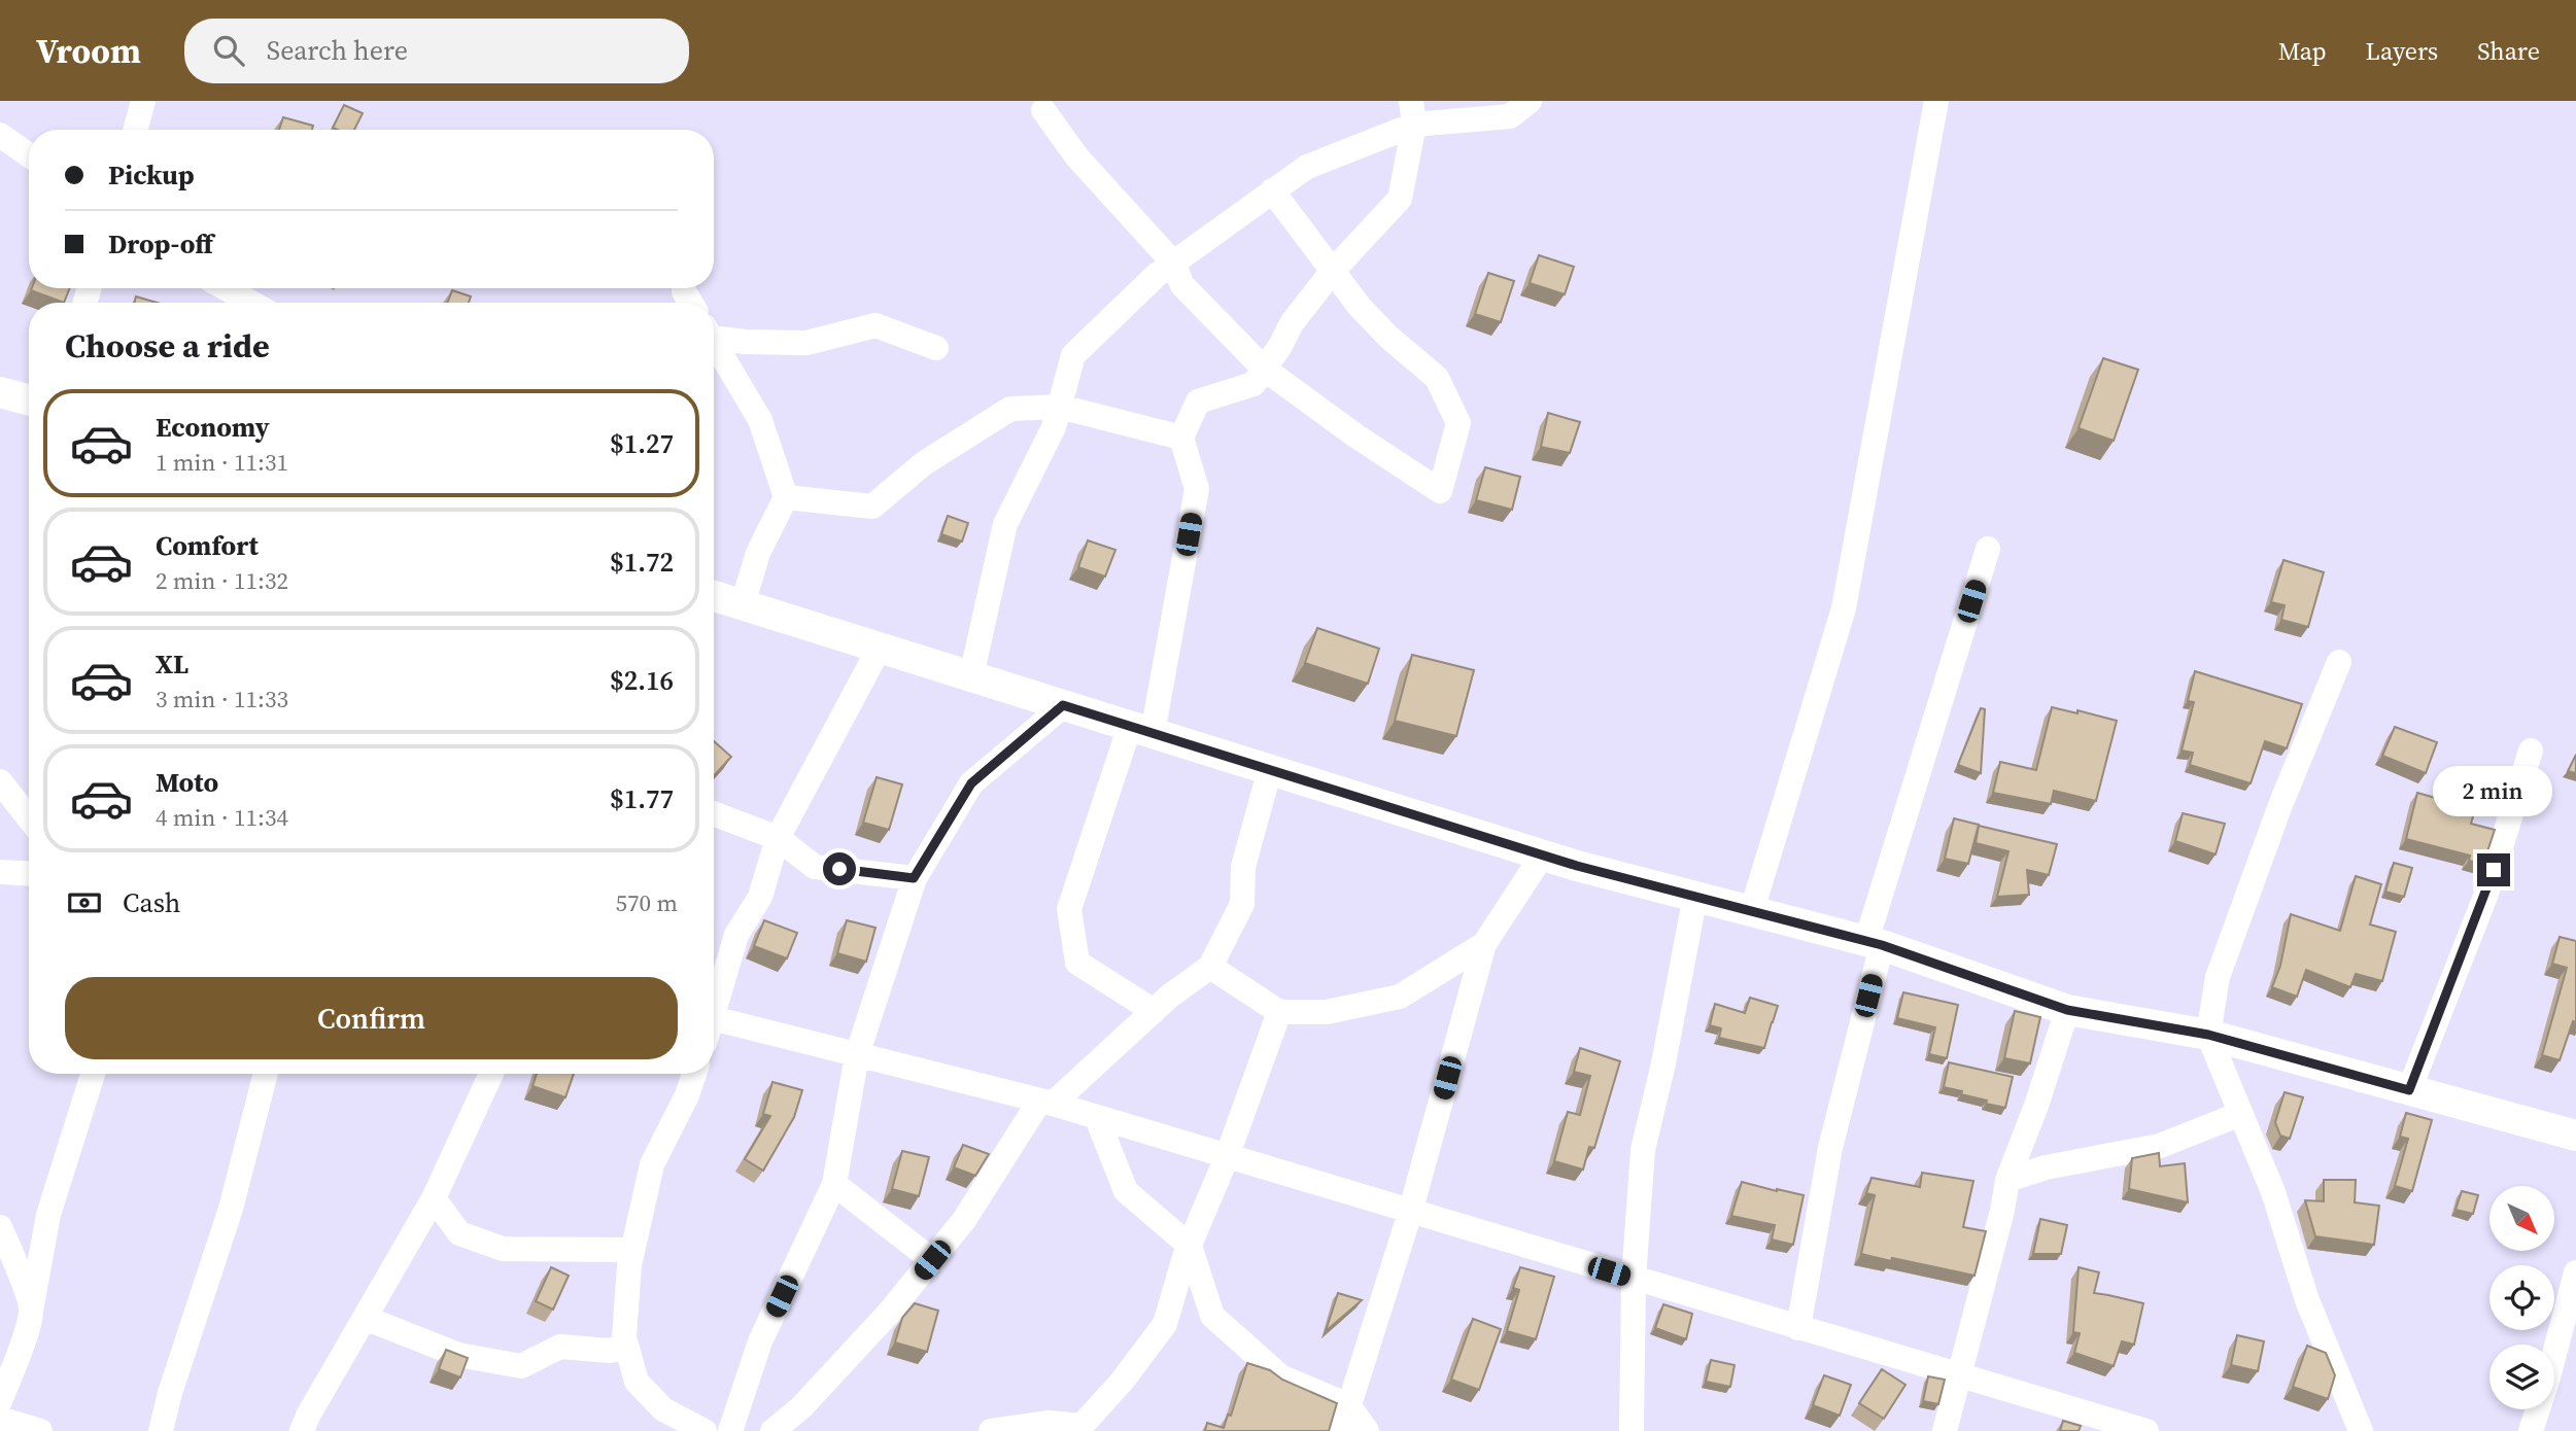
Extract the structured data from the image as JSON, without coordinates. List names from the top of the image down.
{
  "north": "bottom right",
  "page": {
    "header": "Vroom",
    "search": "Search here",
    "nav": ["Map", "Layers", "Share"],
    "banner": ["Pickup", "Drop-off"],
    "heading": "Choose a ride",
    "list": [
      {
        "name": "Economy",
        "note": "1 min · 11:31",
        "value": "$1.27"
      },
      {
        "name": "Comfort",
        "note": "2 min · 11:32",
        "value": "$1.72"
      },
      {
        "name": "XL",
        "note": "3 min · 11:33",
        "value": "$2.16"
      },
      {
        "name": "Moto",
        "note": "4 min · 11:34",
        "value": "$1.77"
      }
    ],
    "bubble": "2 min",
    "pay": ["Cash", "570 m"],
    "buttons": "Confirm"
  }
}
